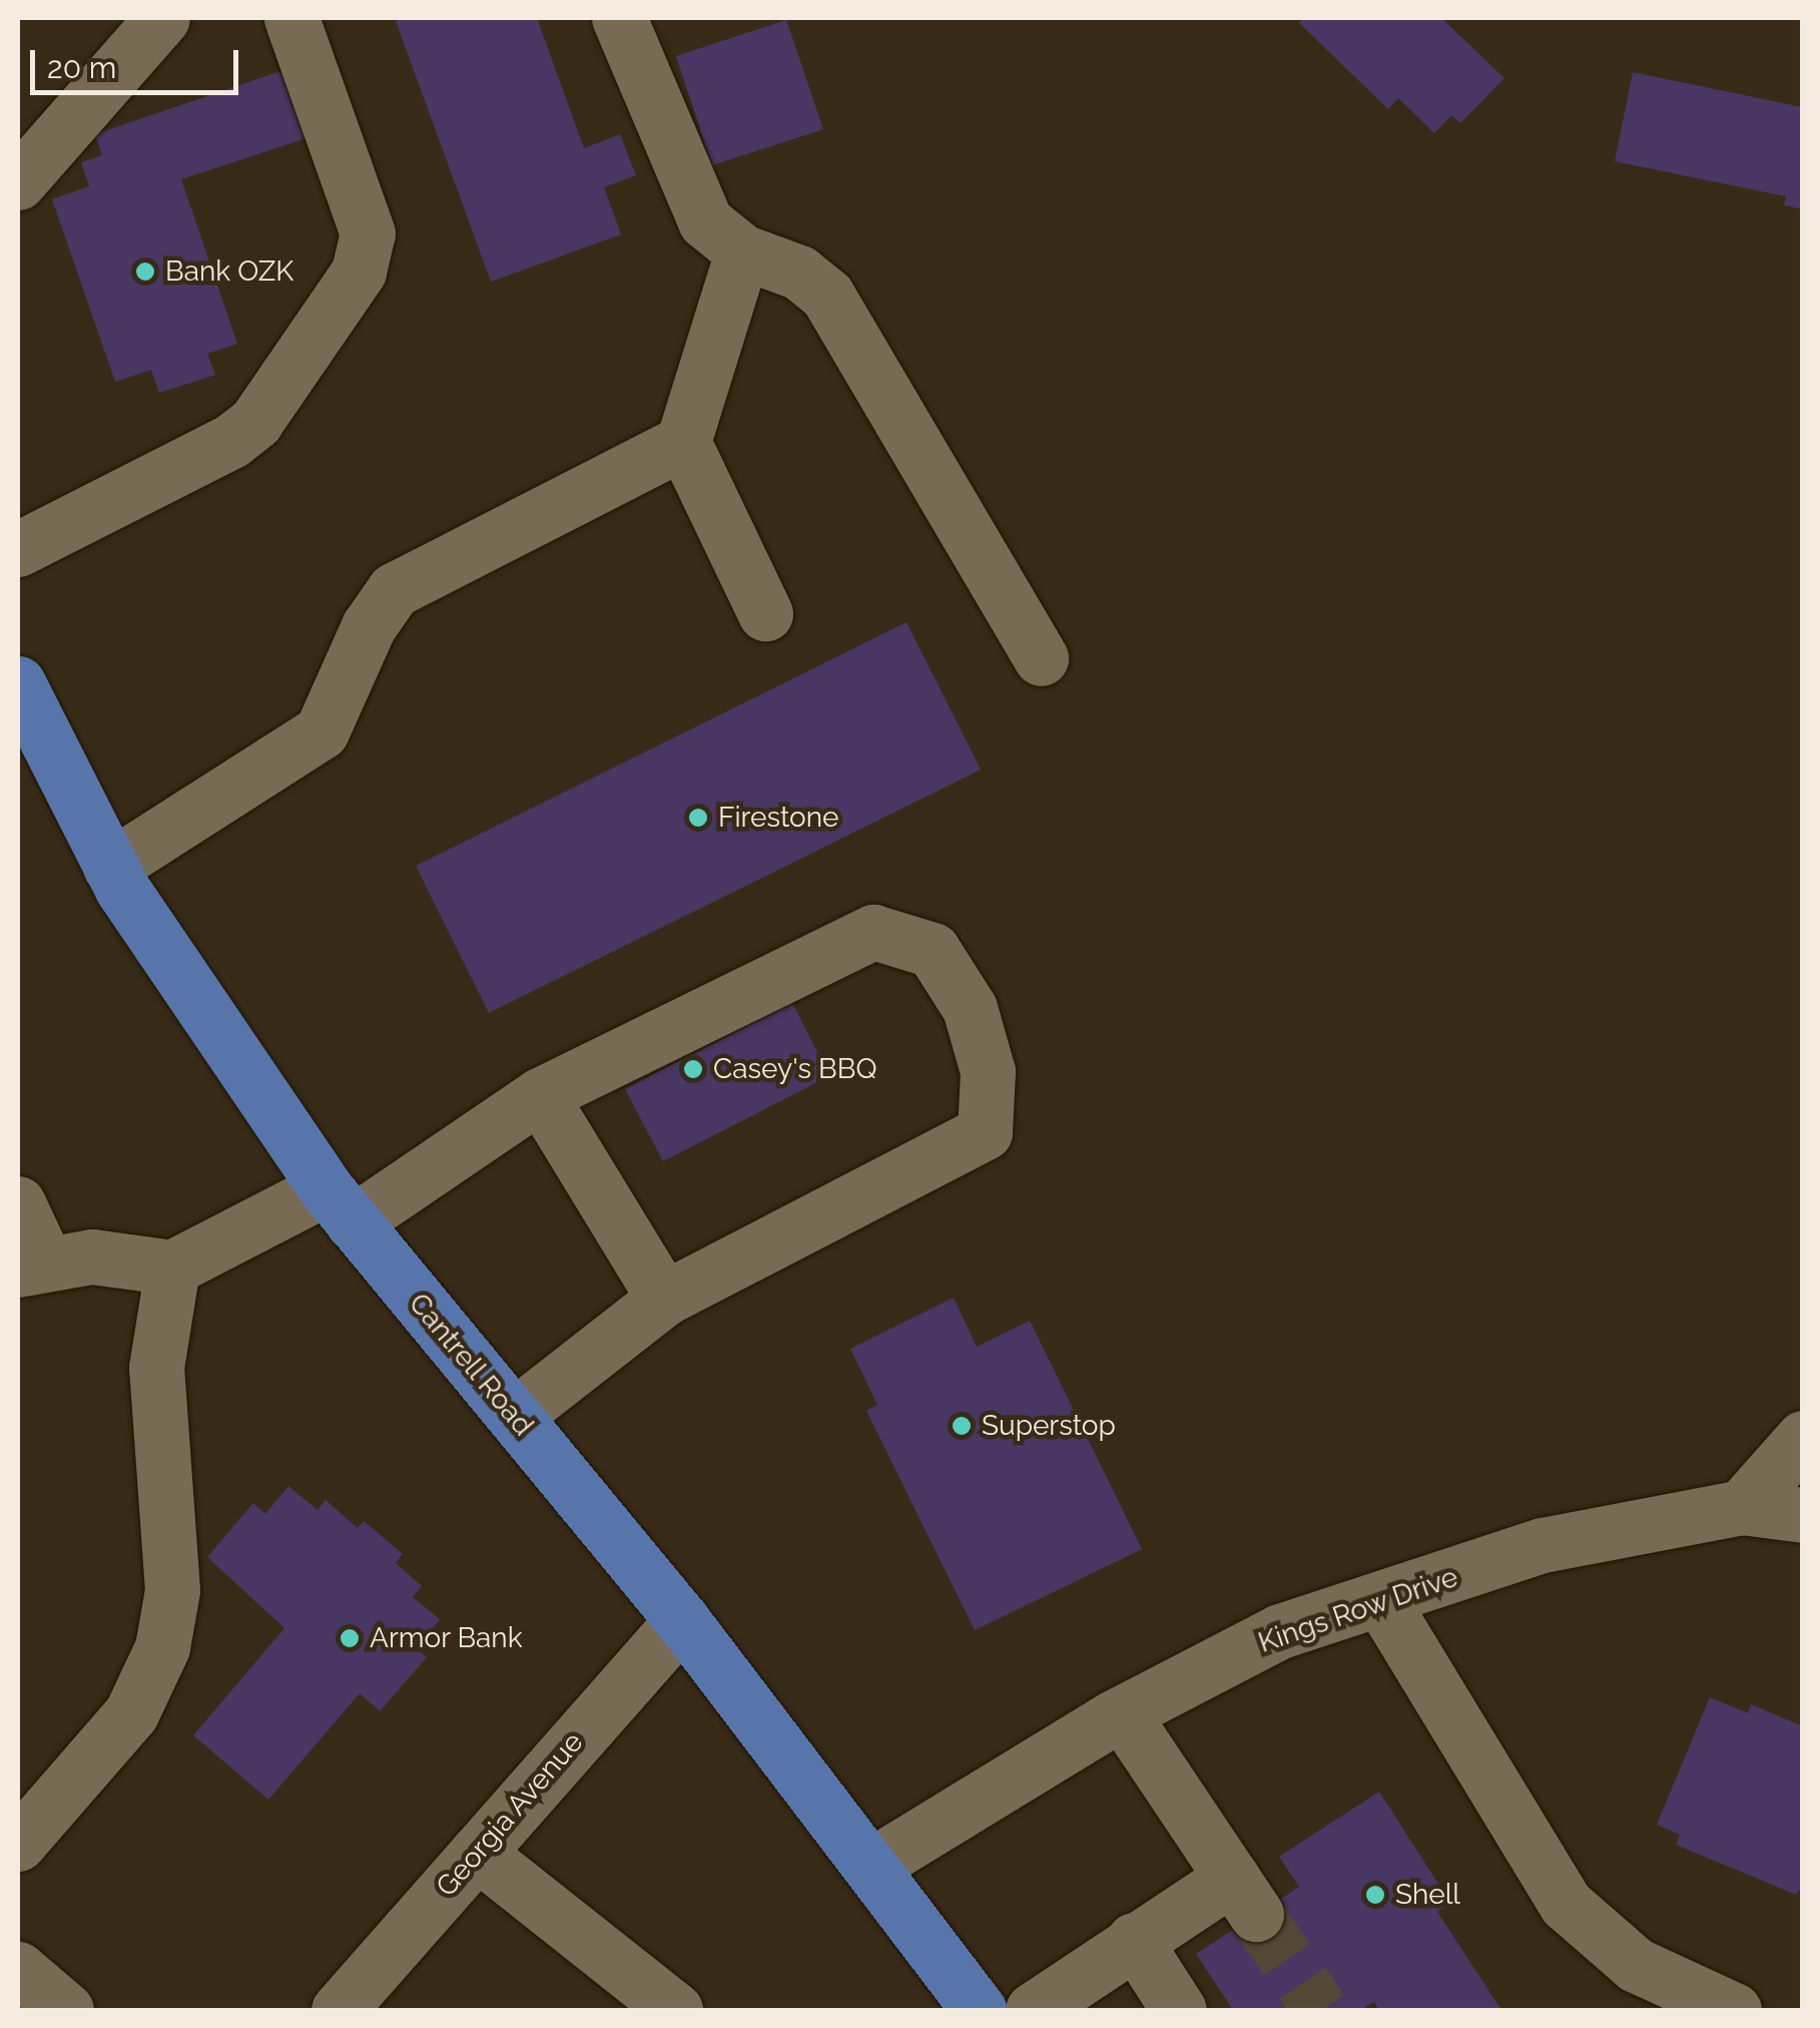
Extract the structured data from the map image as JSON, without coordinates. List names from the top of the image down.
{
  "streets": {
    "main road": ["Cantrell Road"],
    "street": ["Kings Row Drive", "Georgia Avenue"]
  },
  "crossings": [
    ["Cantrell Road", "Kings Row Drive"],
    ["Cantrell Road", "Georgia Avenue"]
  ],
  "places": [
    "Bank OZK",
    "Firestone",
    "Casey's BBQ",
    "Superstop",
    "Armor Bank",
    "Shell"
  ],
  "scale_bar": "20 m"
}
